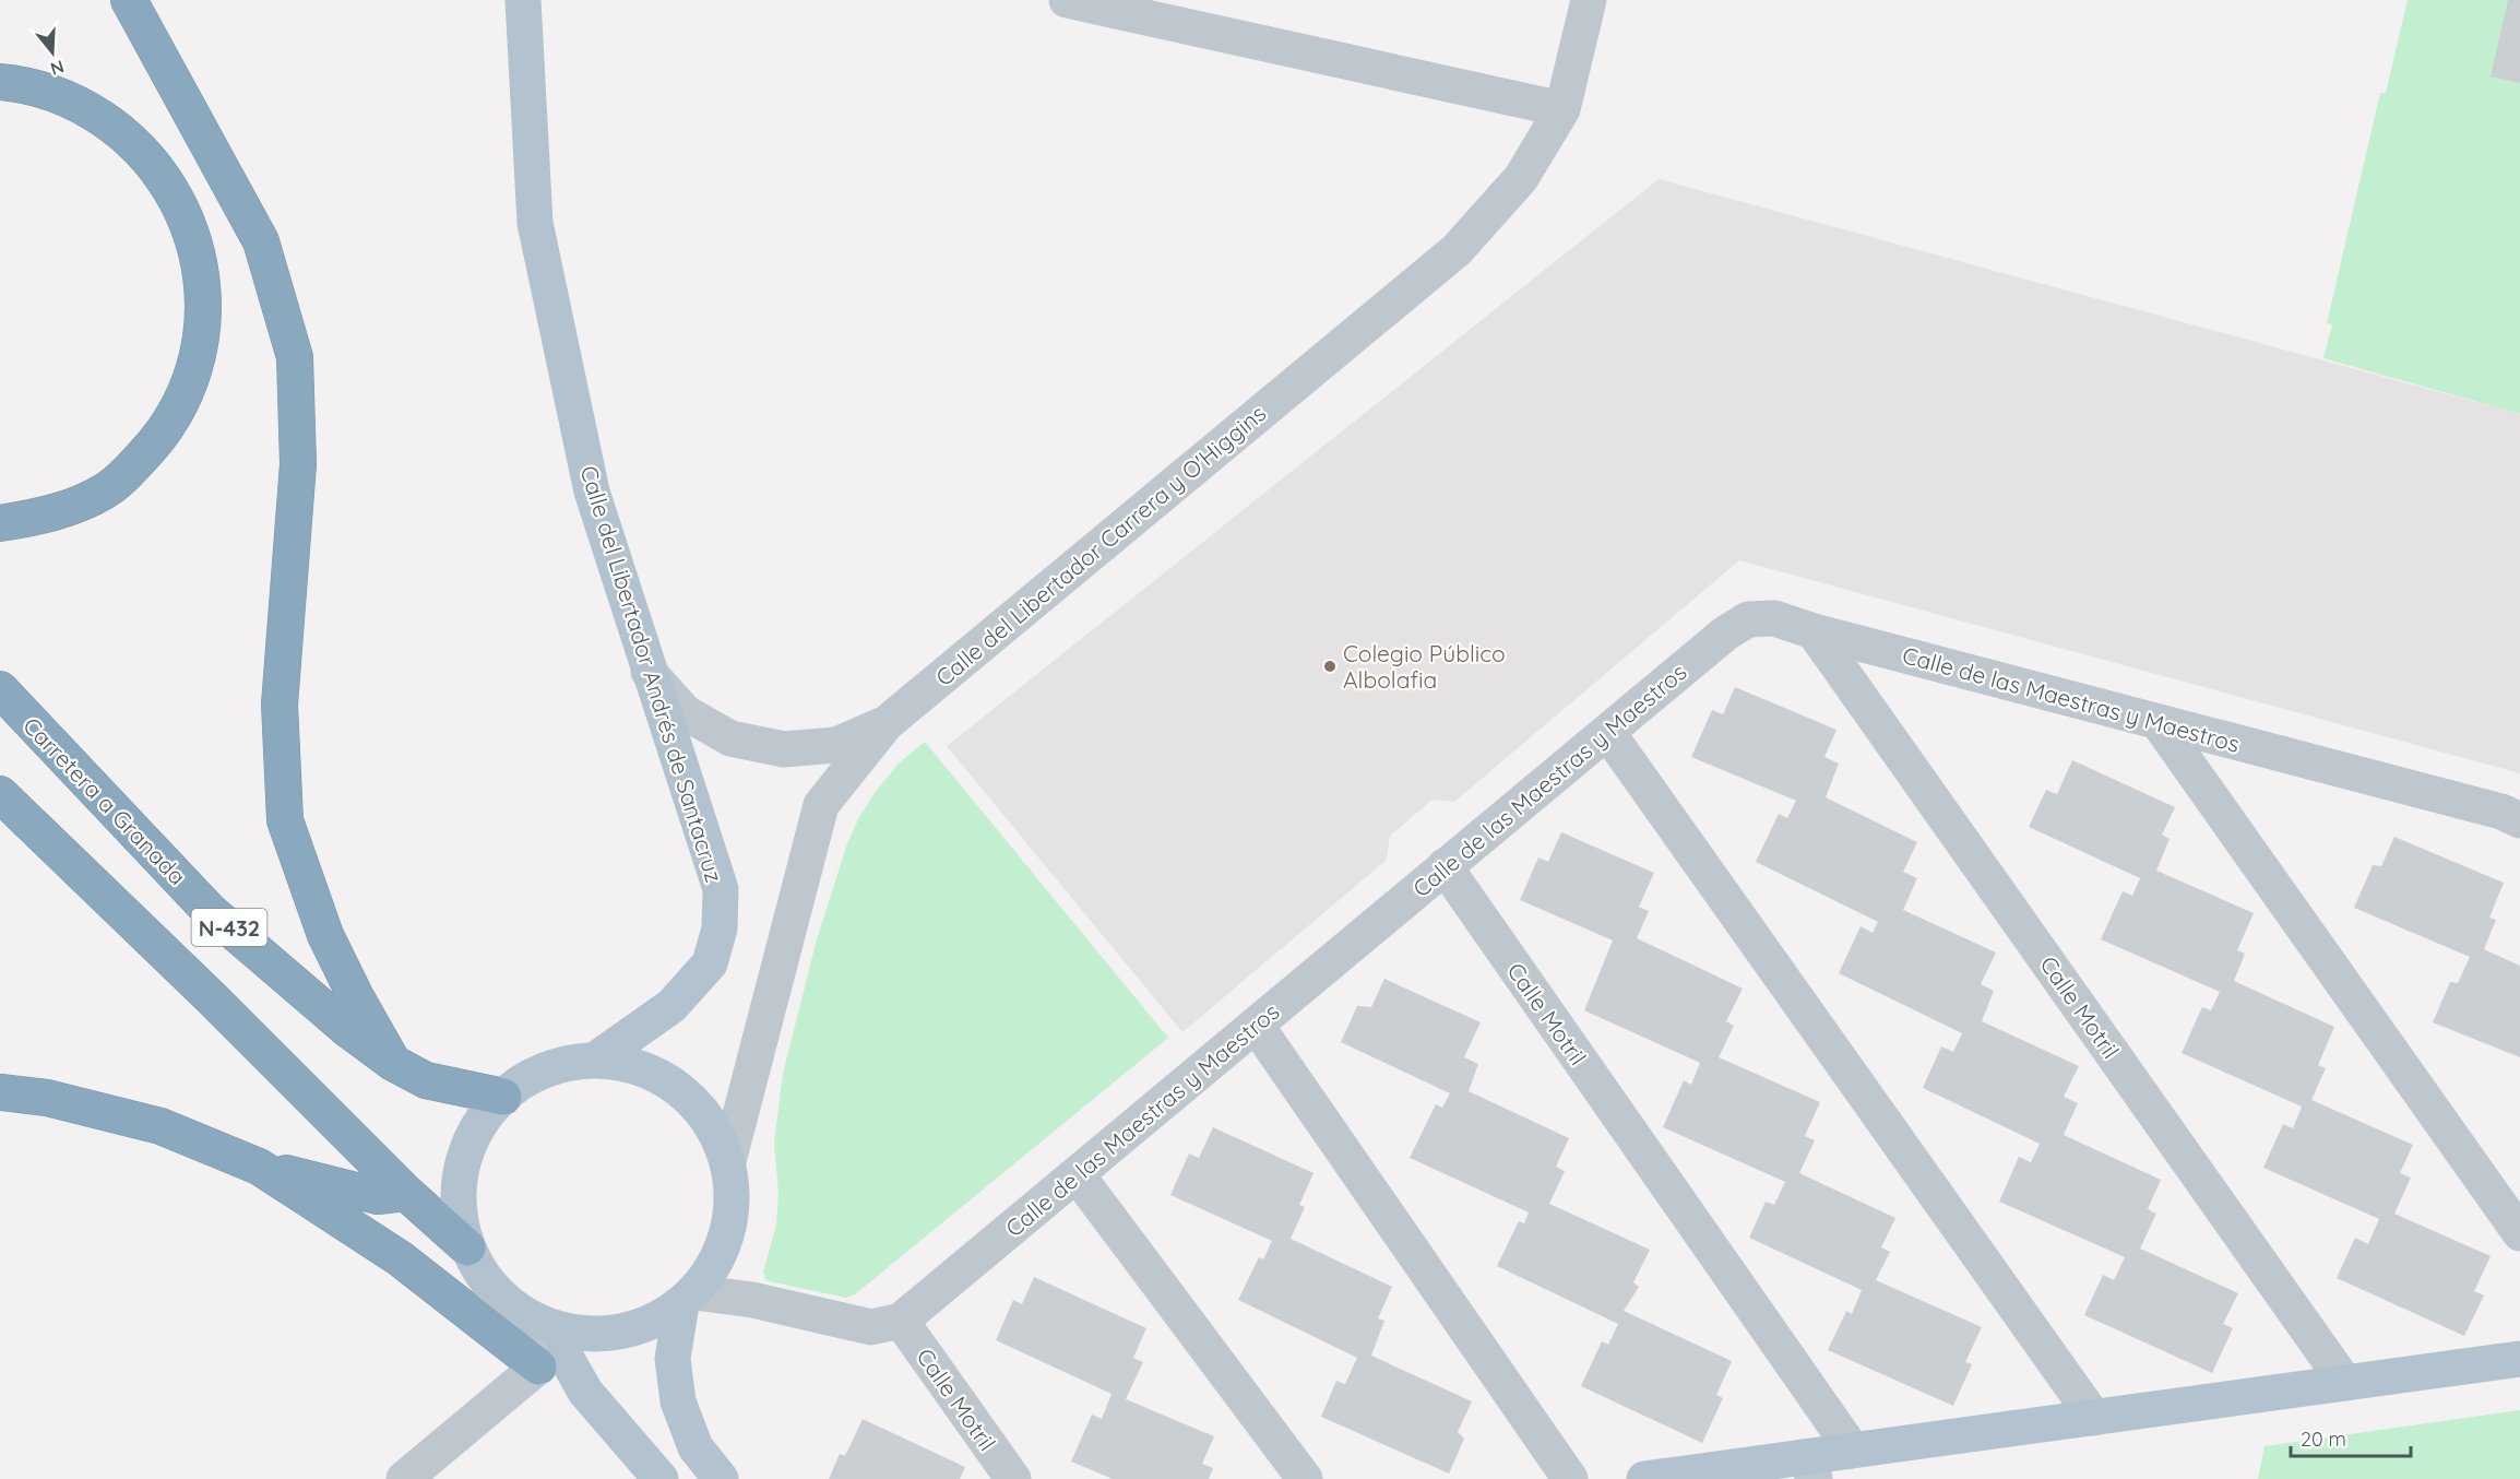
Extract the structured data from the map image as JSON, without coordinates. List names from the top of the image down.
{
  "streets": {
    "highway": ["Carretera a Granada", "N-432"],
    "main road": ["Calle del Libertador Andrés de Santacruz"],
    "street": ["Calle del Libertador Carrera y O'Higgins", "Calle de las Maestras y Maestros", "Calle Motril"]
  },
  "crossings": [
    ["Calle de las Maestras y Maestros", "Calle Motril"]
  ],
  "places": ["Colegio Público Albolafia"],
  "scale_bar": "20 m",
  "north": "bottom"
}
